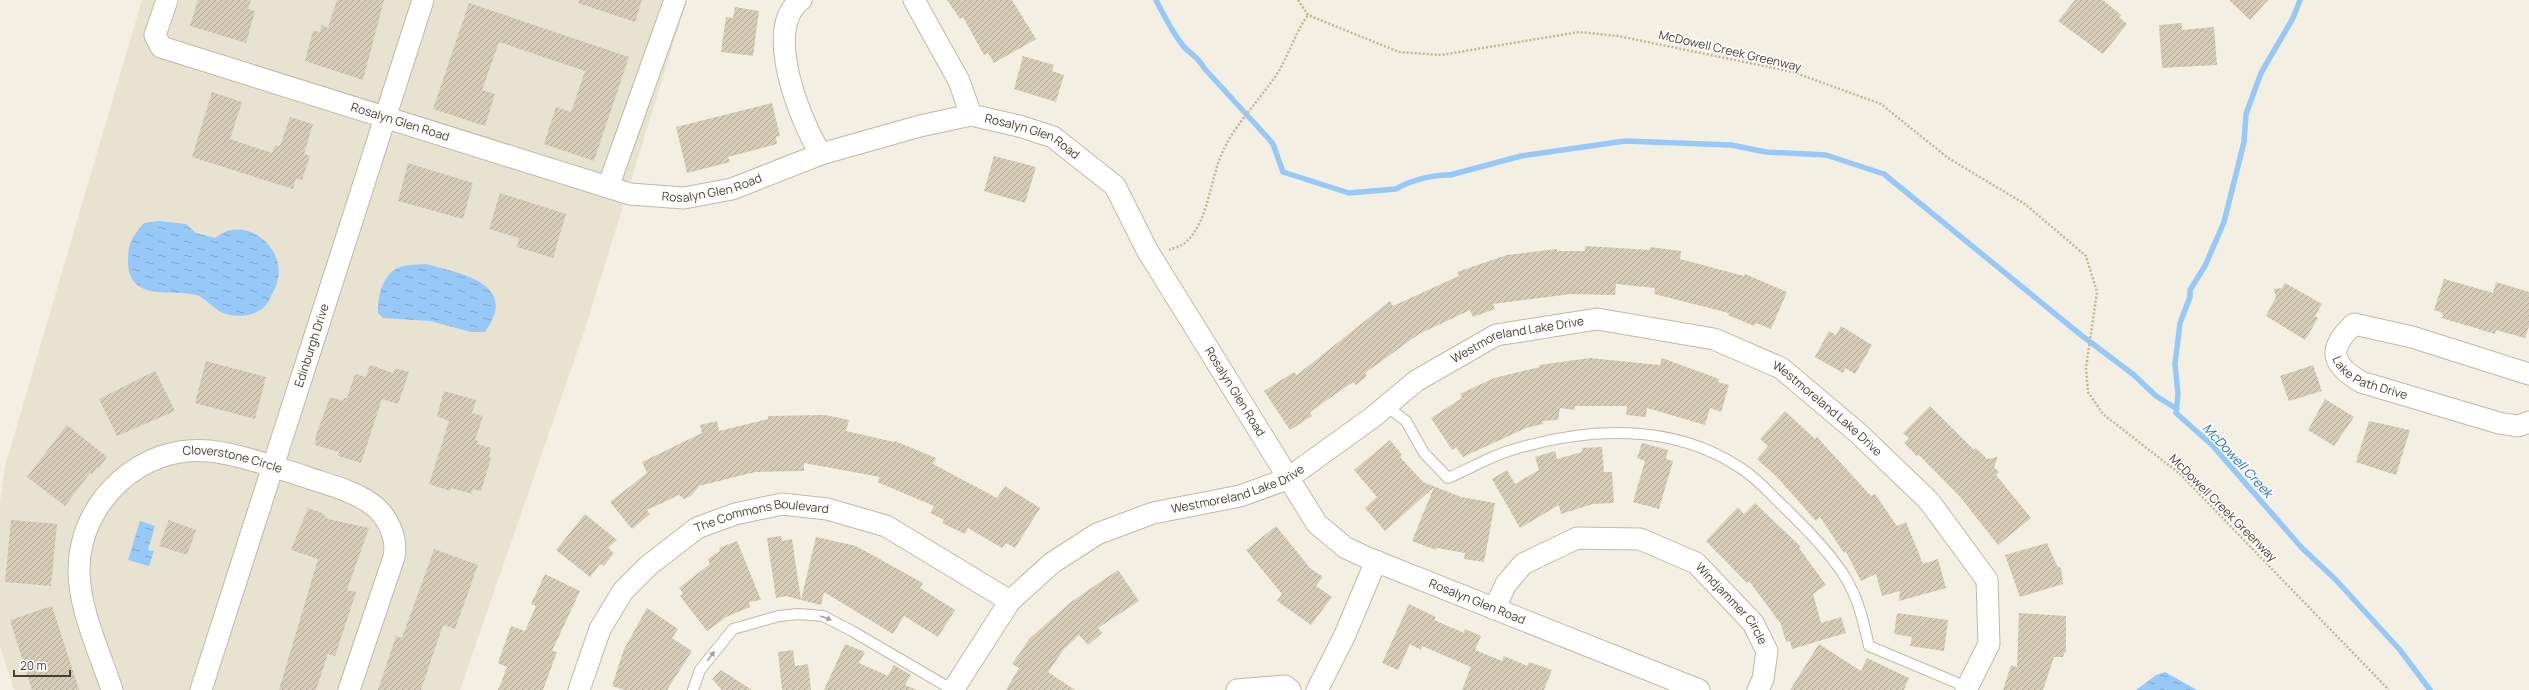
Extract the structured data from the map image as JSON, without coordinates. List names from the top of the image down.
{
  "streets": {
    "street": [
      "Rosalyn Glen Road",
      "Westmoreland Lake Drive",
      "Edinburgh Drive",
      "Lake Path Drive",
      "Cloverstone Circle",
      "The Commons Boulevard",
      "Windjammer Circle"
    ],
    "path": ["McDowell Creek Greenway"]
  },
  "crossings": [
    ["Rosalyn Glen Road", "Westmoreland Lake Drive"],
    ["Rosalyn Glen Road", "Edinburgh Drive"],
    ["Rosalyn Glen Road", "Windjammer Circle"],
    ["Westmoreland Lake Drive", "The Commons Boulevard"],
    ["Edinburgh Drive", "Cloverstone Circle"]
  ],
  "water": ["McDowell Creek"],
  "scale_bar": "20 m"
}
